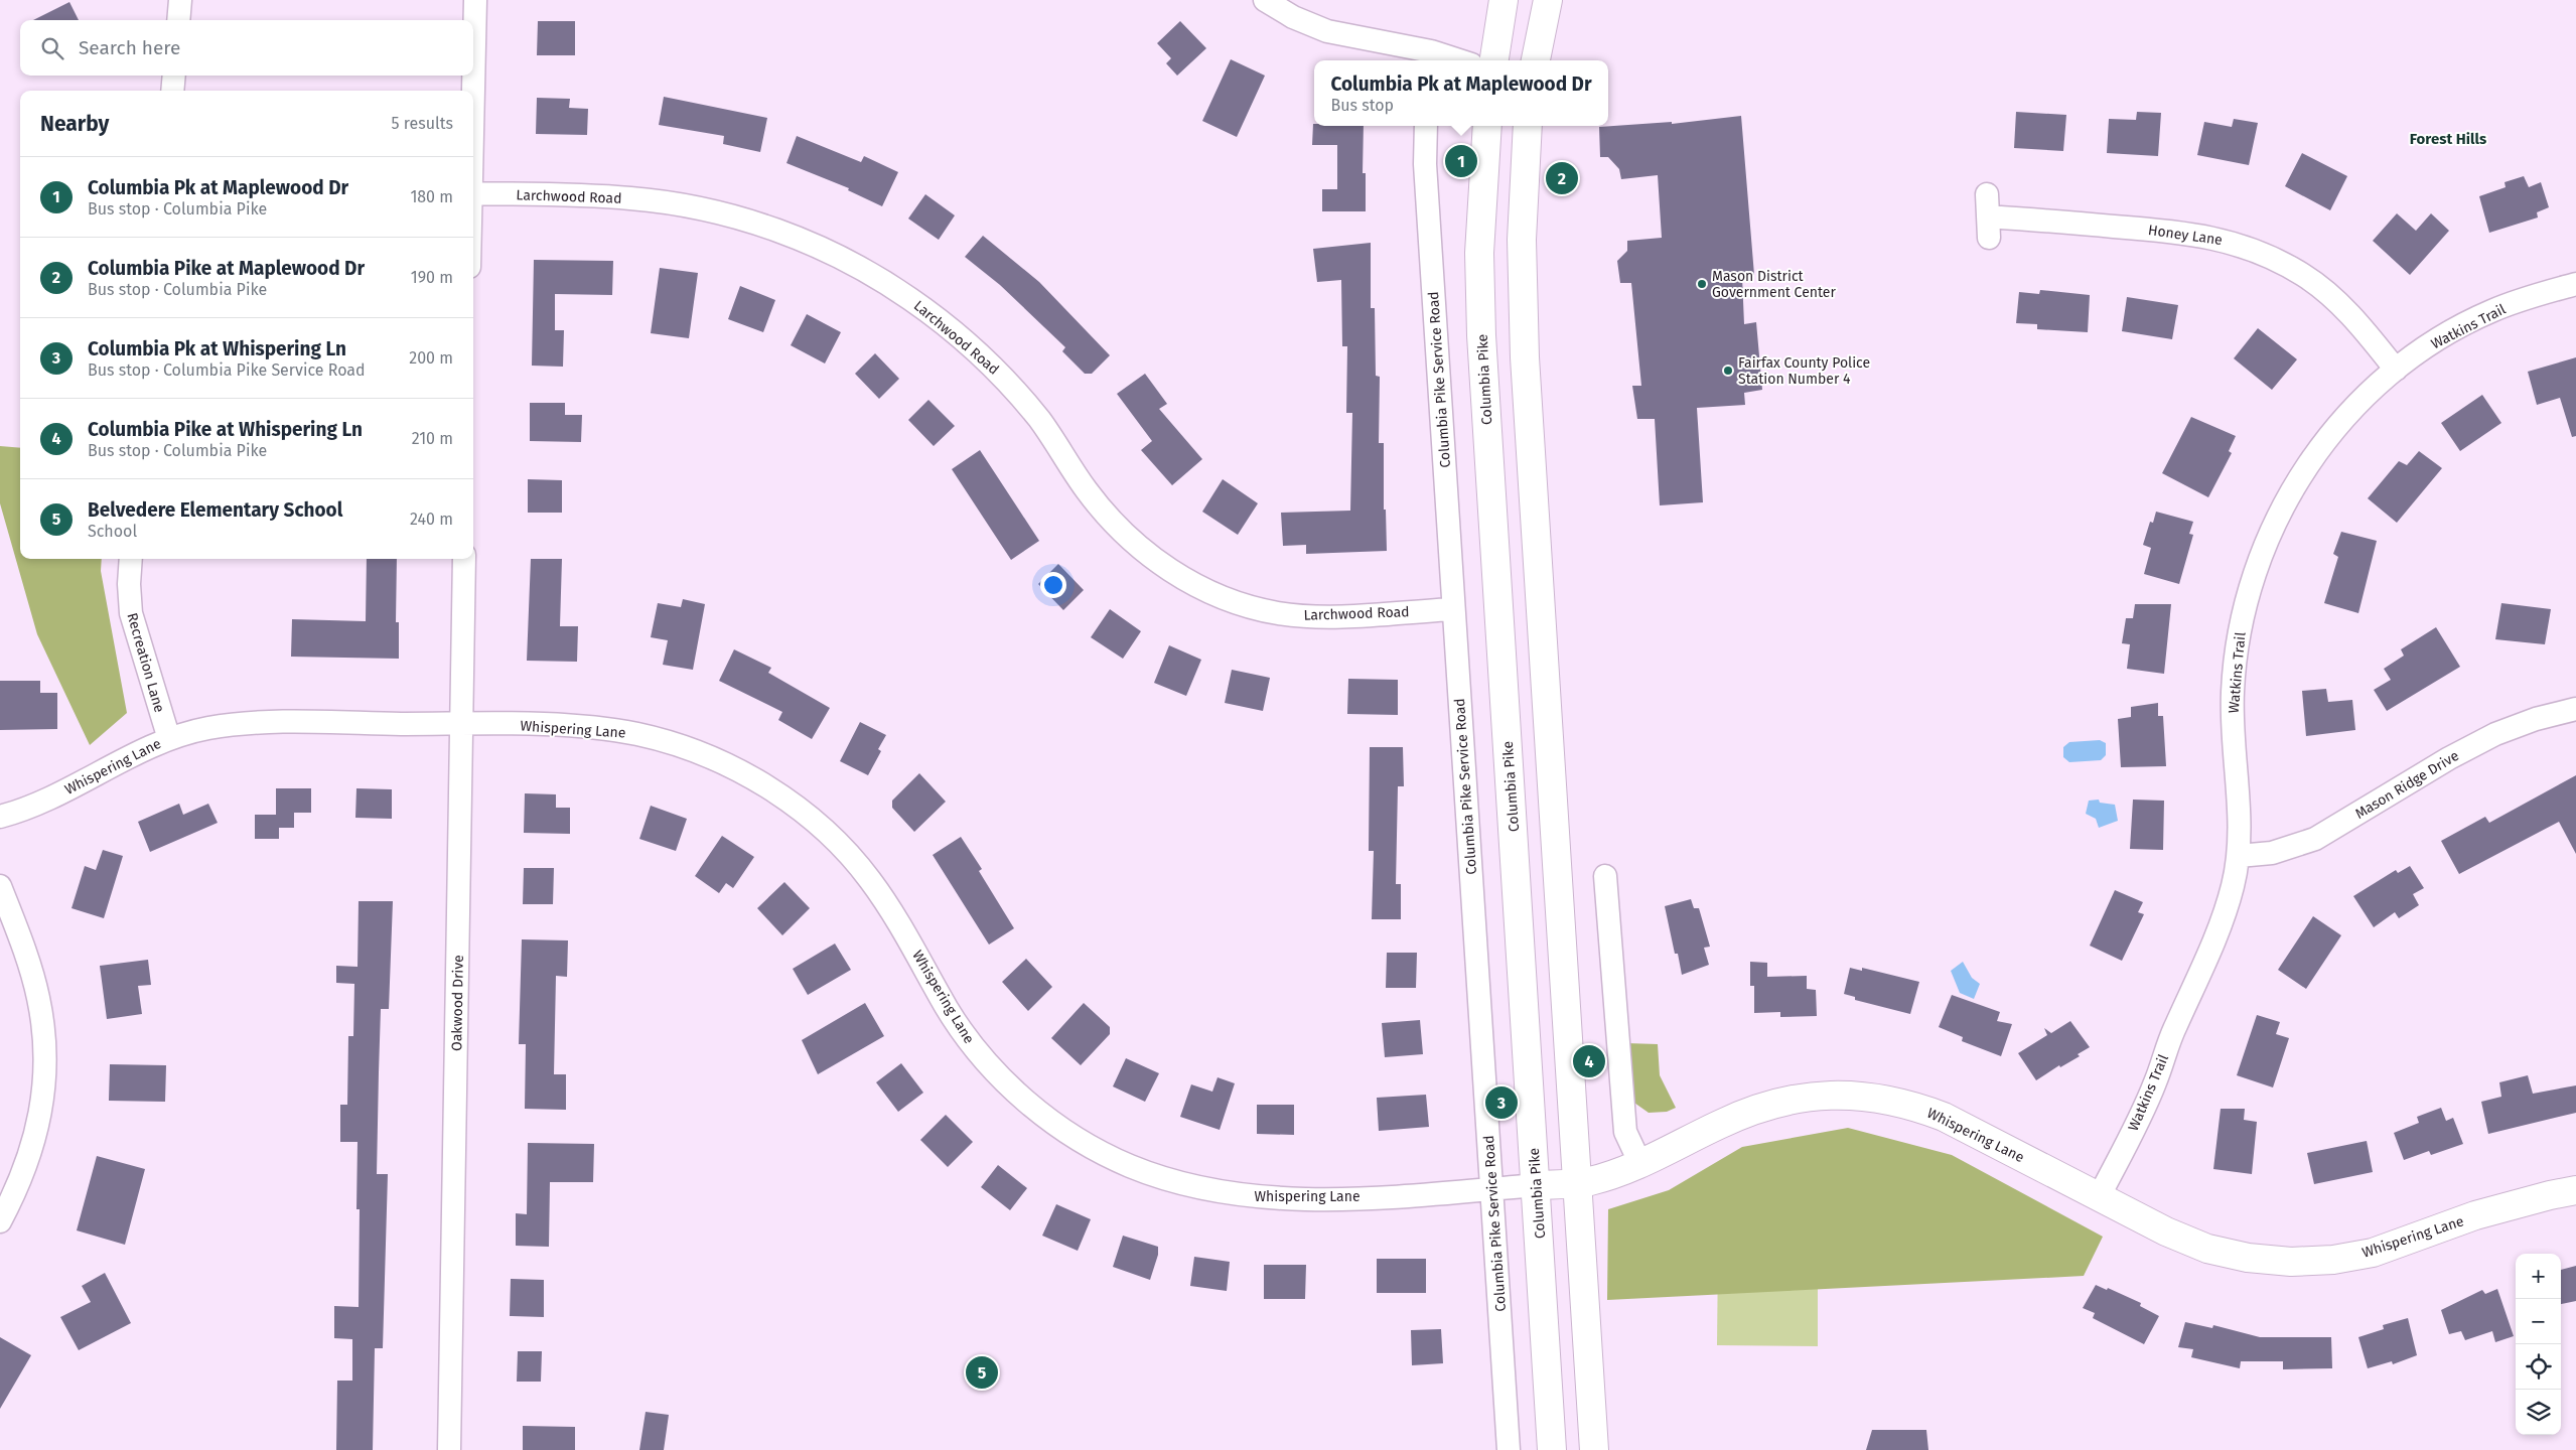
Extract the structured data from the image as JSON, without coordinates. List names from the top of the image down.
{
  "streets": {
    "main road": ["Columbia Pike", "Whispering Lane"],
    "street": [
      "Larchwood Road",
      "Honey Lane",
      "Watkins Trail",
      "Columbia Pike Service Road",
      "Recreation Lane",
      "Mason Ridge Drive",
      "Oakwood Drive"
    ]
  },
  "crossings": [
    ["Larchwood Road", "Columbia Pike Service Road"],
    ["Honey Lane", "Watkins Trail"],
    ["Watkins Trail", "Whispering Lane"],
    ["Watkins Trail", "Mason Ridge Drive"],
    ["Columbia Pike Service Road", "Whispering Lane"],
    ["Columbia Pike", "Whispering Lane"],
    ["Recreation Lane", "Whispering Lane"],
    ["Whispering Lane", "Oakwood Drive"]
  ],
  "districts": ["Forest Hills"],
  "places": ["Mason District Government Center", "Fairfax County Police Station Number 4"],
  "page": {
    "search": "Search here",
    "popup": ["Columbia Pk at Maplewood Dr", "Bus stop"],
    "heading": ["Nearby", "5 results"],
    "pins": [
      "1",
      "2",
      "4",
      "3",
      "5"
    ],
    "list": [
      {
        "mark": "1",
        "name": "Columbia Pk at Maplewood Dr",
        "note": "Bus stop · Columbia Pike",
        "value": "180 m"
      },
      {
        "mark": "2",
        "name": "Columbia Pike at Maplewood Dr",
        "note": "Bus stop · Columbia Pike",
        "value": "190 m"
      },
      {
        "mark": "3",
        "name": "Columbia Pk at Whispering Ln",
        "note": "Bus stop · Columbia Pike Service Road",
        "value": "200 m"
      },
      {
        "mark": "4",
        "name": "Columbia Pike at Whispering Ln",
        "note": "Bus stop · Columbia Pike",
        "value": "210 m"
      },
      {
        "mark": "5",
        "name": "Belvedere Elementary School",
        "note": "School",
        "value": "240 m"
      }
    ],
    "map_buttons": ["+", "−"]
  }
}
